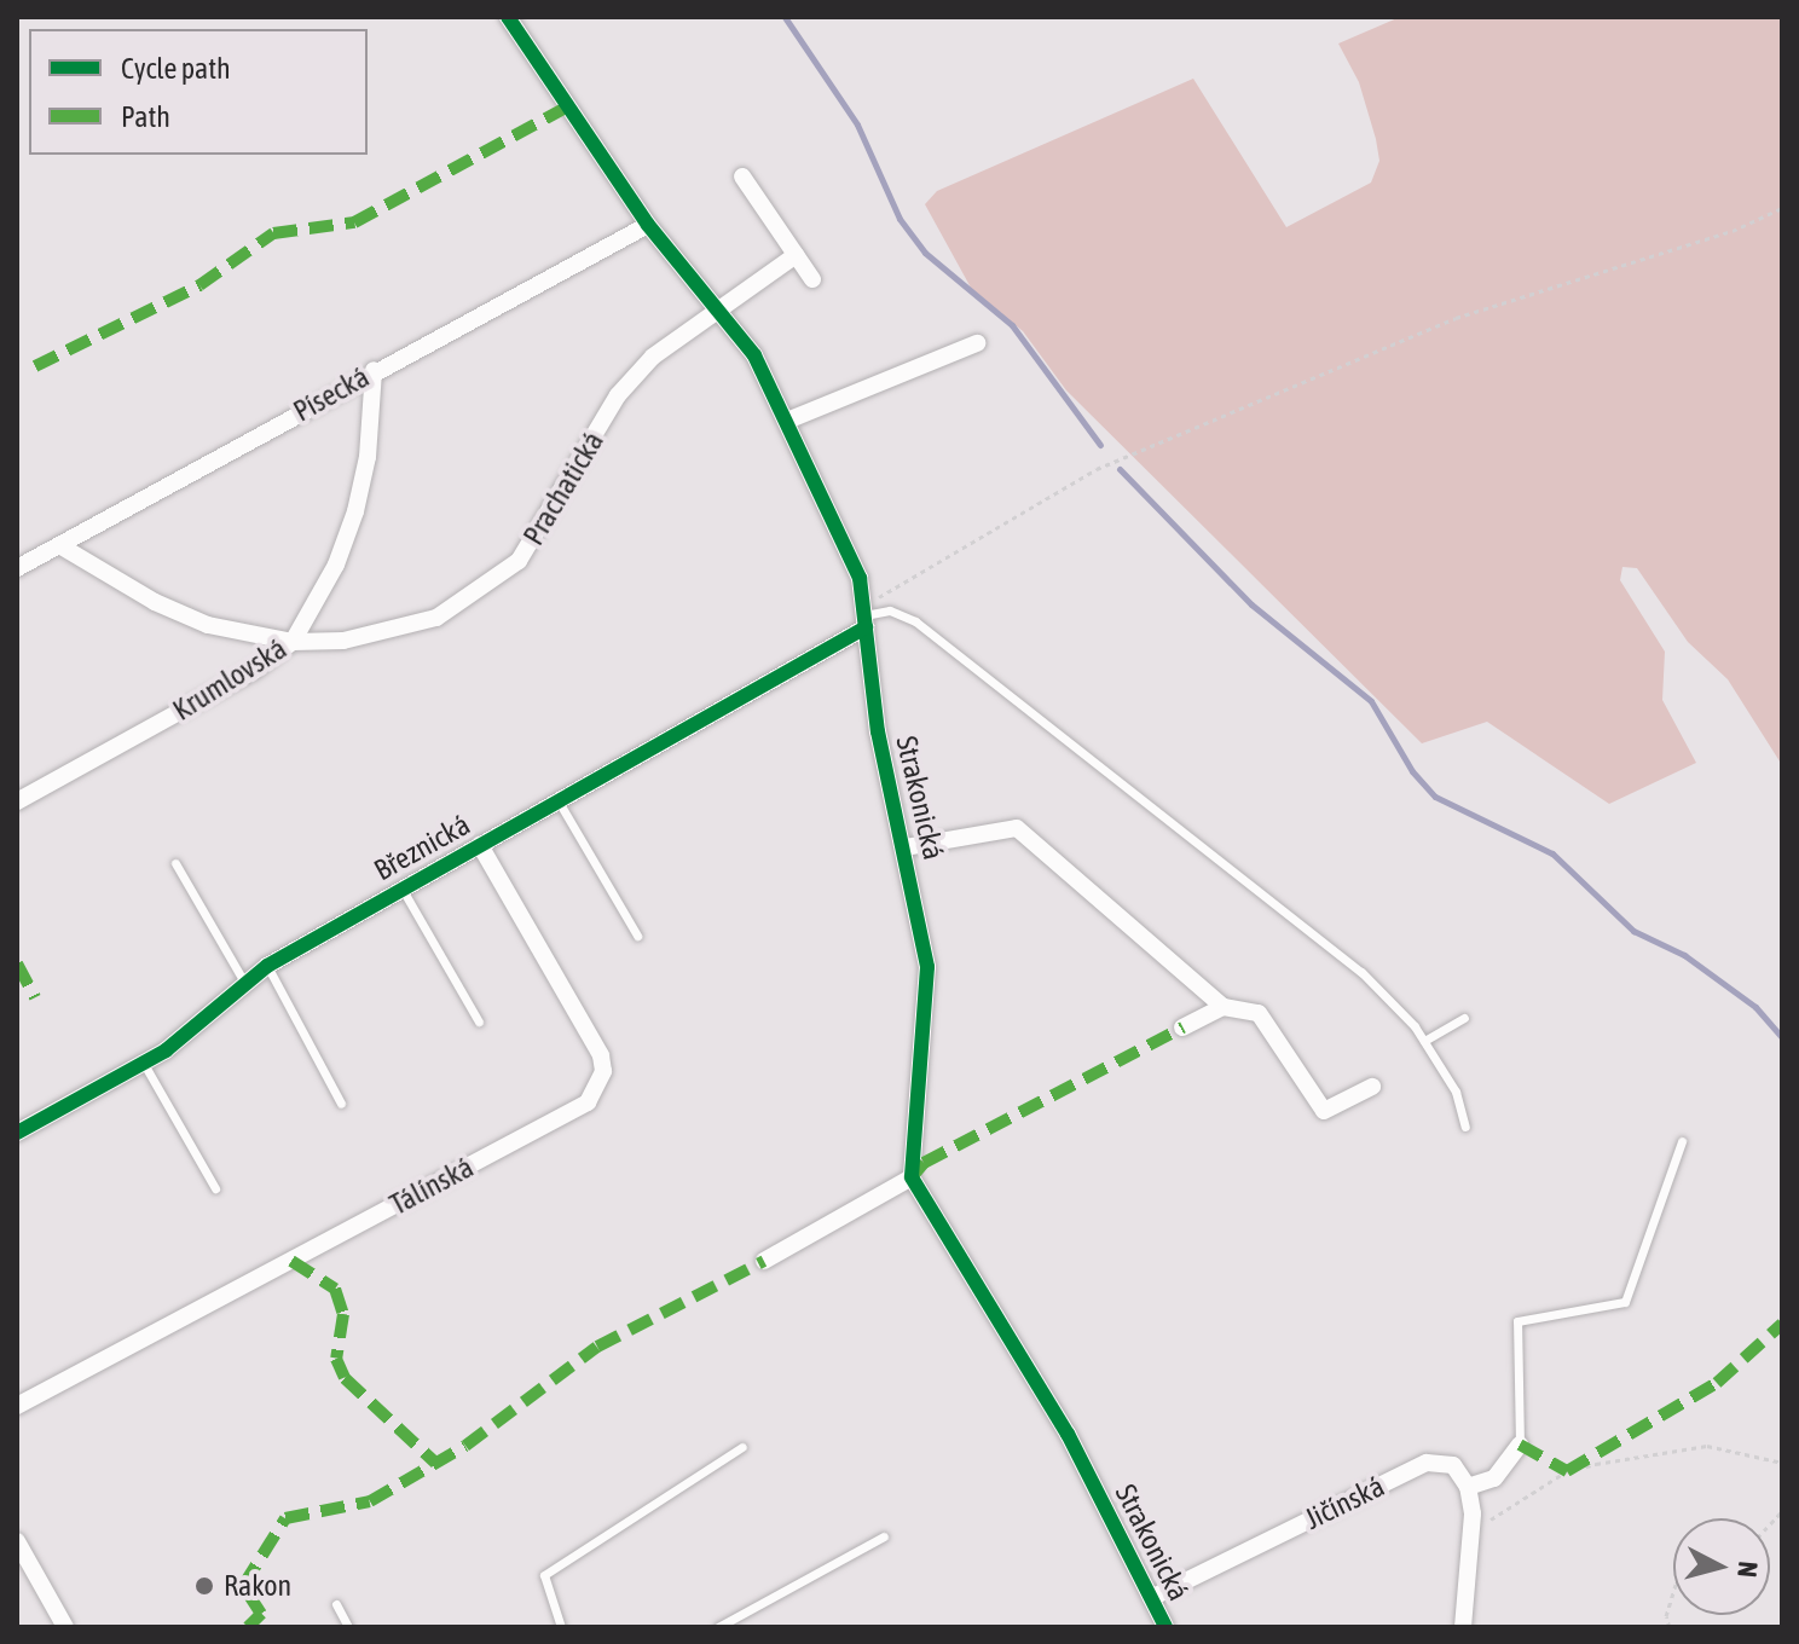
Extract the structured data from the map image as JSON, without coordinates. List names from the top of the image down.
{
  "streets": {
    "street": [
      "Písecká",
      "Prachatická",
      "Krumlovská",
      "Strakonická",
      "Březnická",
      "Tálínská",
      "Jičínská"
    ]
  },
  "crossings": [
    ["Písecká", "Prachatická"],
    ["Písecká", "Krumlovská"],
    ["Písecká", "Strakonická"],
    ["Prachatická", "Krumlovská"],
    ["Prachatická", "Strakonická"],
    ["Strakonická", "Březnická"],
    ["Strakonická", "Jičínská"],
    ["Březnická", "Tálínská"]
  ],
  "places": ["Rakon"],
  "legend": ["Cycle path", "Path"],
  "north": "right"
}
